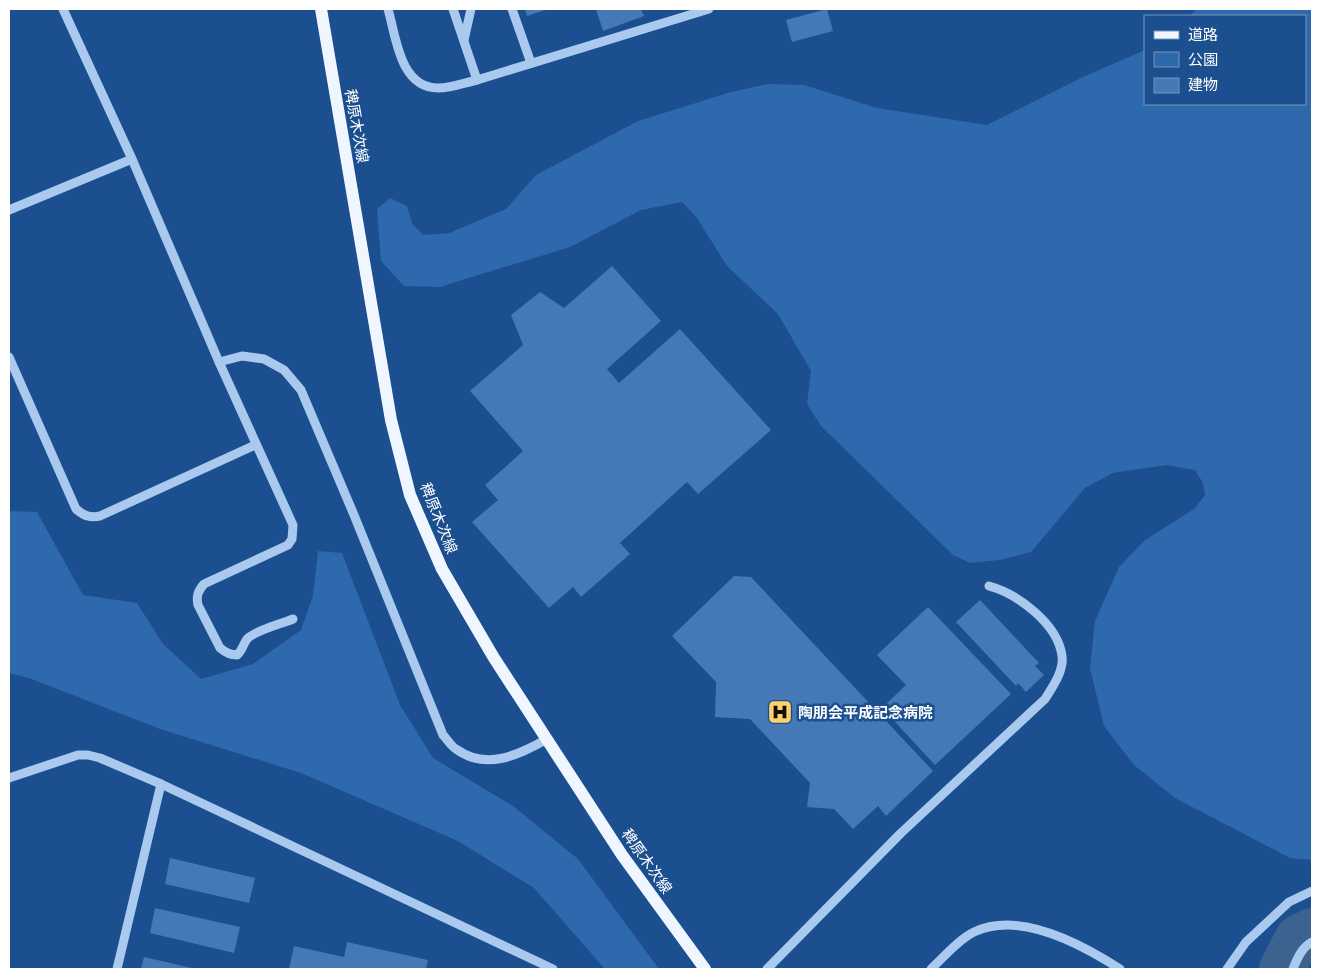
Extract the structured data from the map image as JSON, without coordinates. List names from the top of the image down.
{
  "streets": {
    "main road": ["稗原木次線"]
  },
  "places": {
    "hospital": ["陶朋会平成記念病院"]
  },
  "legend": ["道路", "公園", "建物"]
}
